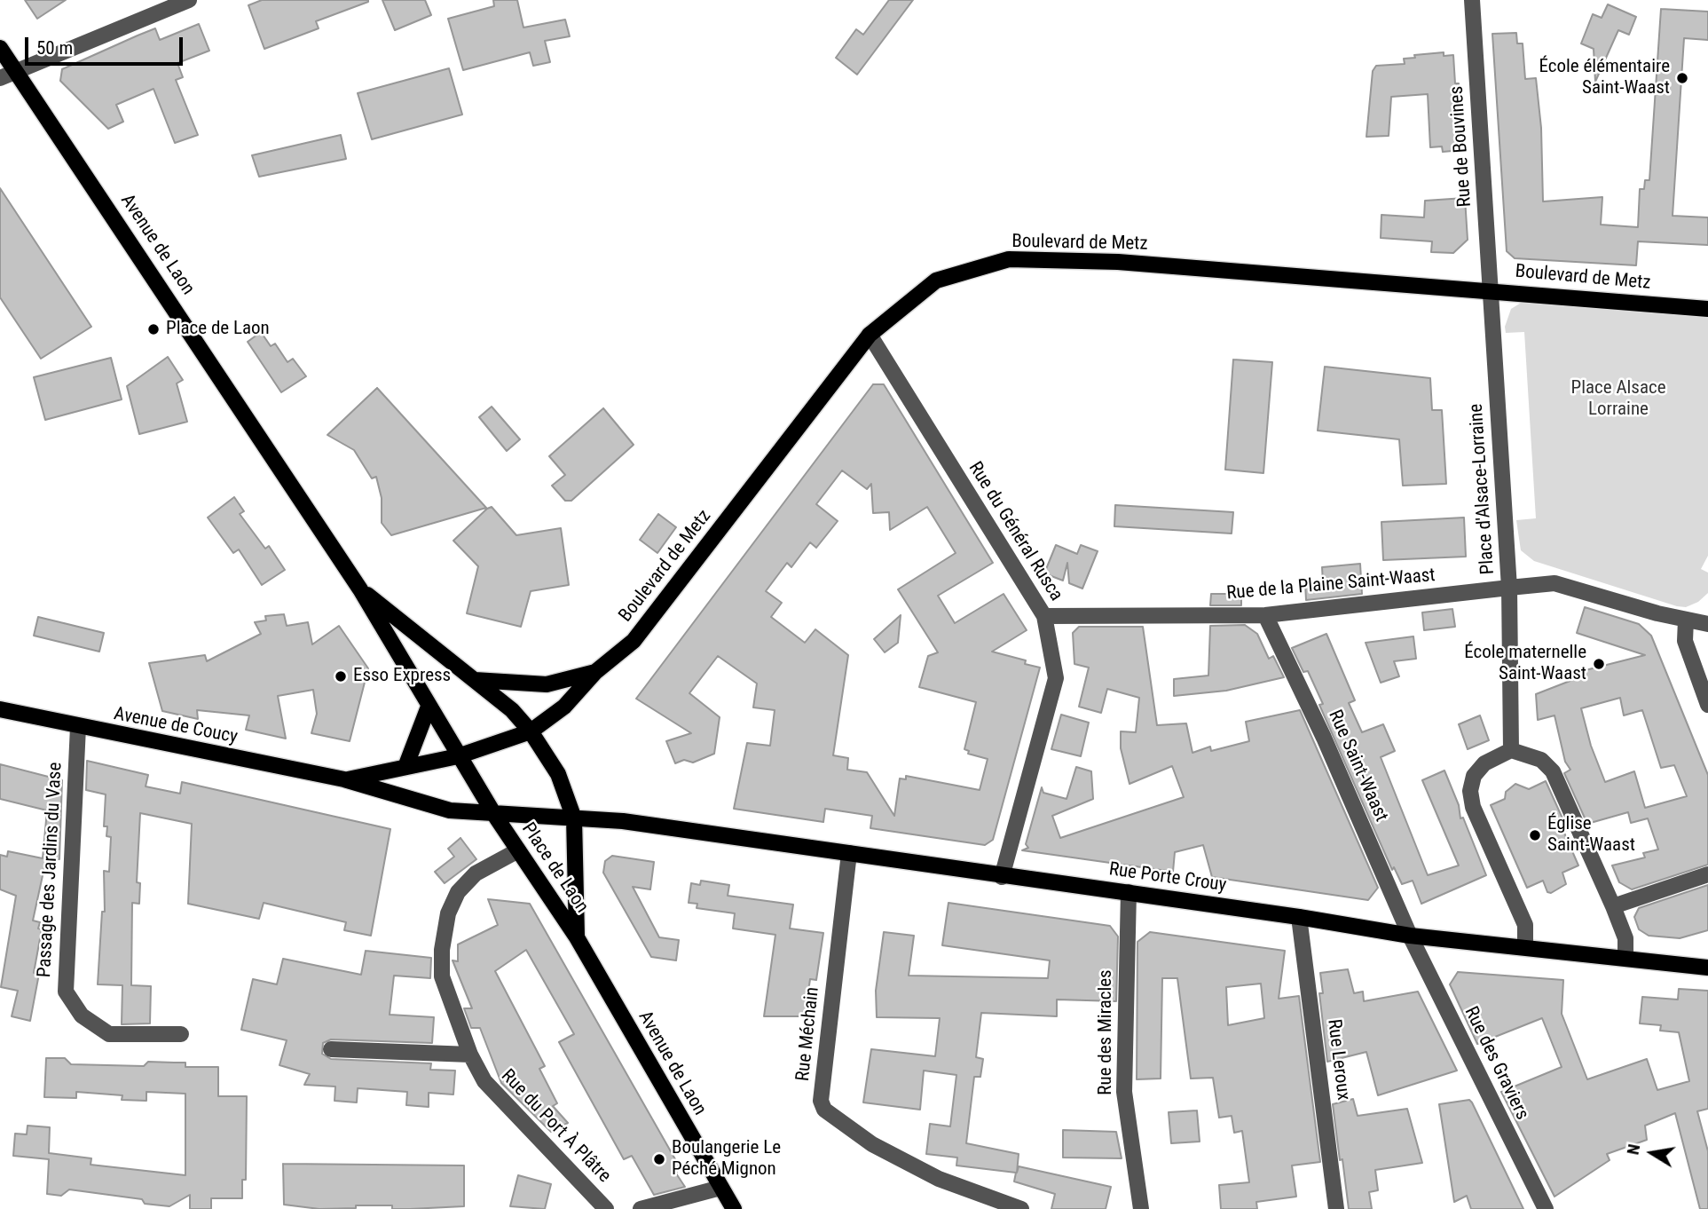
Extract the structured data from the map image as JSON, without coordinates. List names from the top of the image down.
{
  "streets": {
    "main road": [
      "Boulevard de Metz",
      "Avenue de Laon",
      "Avenue de Coucy",
      "Place de Laon",
      "Rue Porte Crouy"
    ],
    "street": [
      "Rue de Bouvines",
      "Place d'Alsace-Lorraine",
      "Rue du Général Rusca",
      "Rue de la Plaine Saint-Waast",
      "Rue Saint-Waast",
      "Passage des Jardins du Vase",
      "Rue des Miracles",
      "Rue Méchain",
      "Rue Leroux",
      "Rue des Graviers",
      "Rue du Port À Plâtre"
    ]
  },
  "crossings": [
    ["Rue de Bouvines", "Boulevard de Metz"],
    ["Rue de Bouvines", "Place d'Alsace-Lorraine"],
    ["Boulevard de Metz", "Place d'Alsace-Lorraine"],
    ["Boulevard de Metz", "Rue du Général Rusca"],
    ["Avenue de Laon", "Place de Laon"],
    ["Place d'Alsace-Lorraine", "Rue de la Plaine Saint-Waast"],
    ["Rue du Général Rusca", "Rue de la Plaine Saint-Waast"],
    ["Rue du Général Rusca", "Rue Porte Crouy"],
    ["Rue de la Plaine Saint-Waast", "Rue Saint-Waast"],
    ["Avenue de Coucy", "Place de Laon"],
    ["Avenue de Coucy", "Passage des Jardins du Vase"],
    ["Rue Saint-Waast", "Rue Porte Crouy"],
    ["Rue Saint-Waast", "Rue des Graviers"],
    ["Place de Laon", "Rue Porte Crouy"],
    ["Place de Laon", "Rue du Port À Plâtre"],
    ["Rue Porte Crouy", "Rue des Miracles"],
    ["Rue Porte Crouy", "Rue Méchain"],
    ["Rue Porte Crouy", "Rue Leroux"],
    ["Rue Porte Crouy", "Rue des Graviers"]
  ],
  "parks": ["Place Alsace Lorraine"],
  "places": [
    "École élémentaire Saint-Waast",
    "Place de Laon",
    "École maternelle Saint-Waast",
    "Esso Express",
    "Église Saint-Waast",
    "Boulangerie Le Péché Mignon"
  ],
  "scale_bar": "50 m",
  "north": "left"
}
